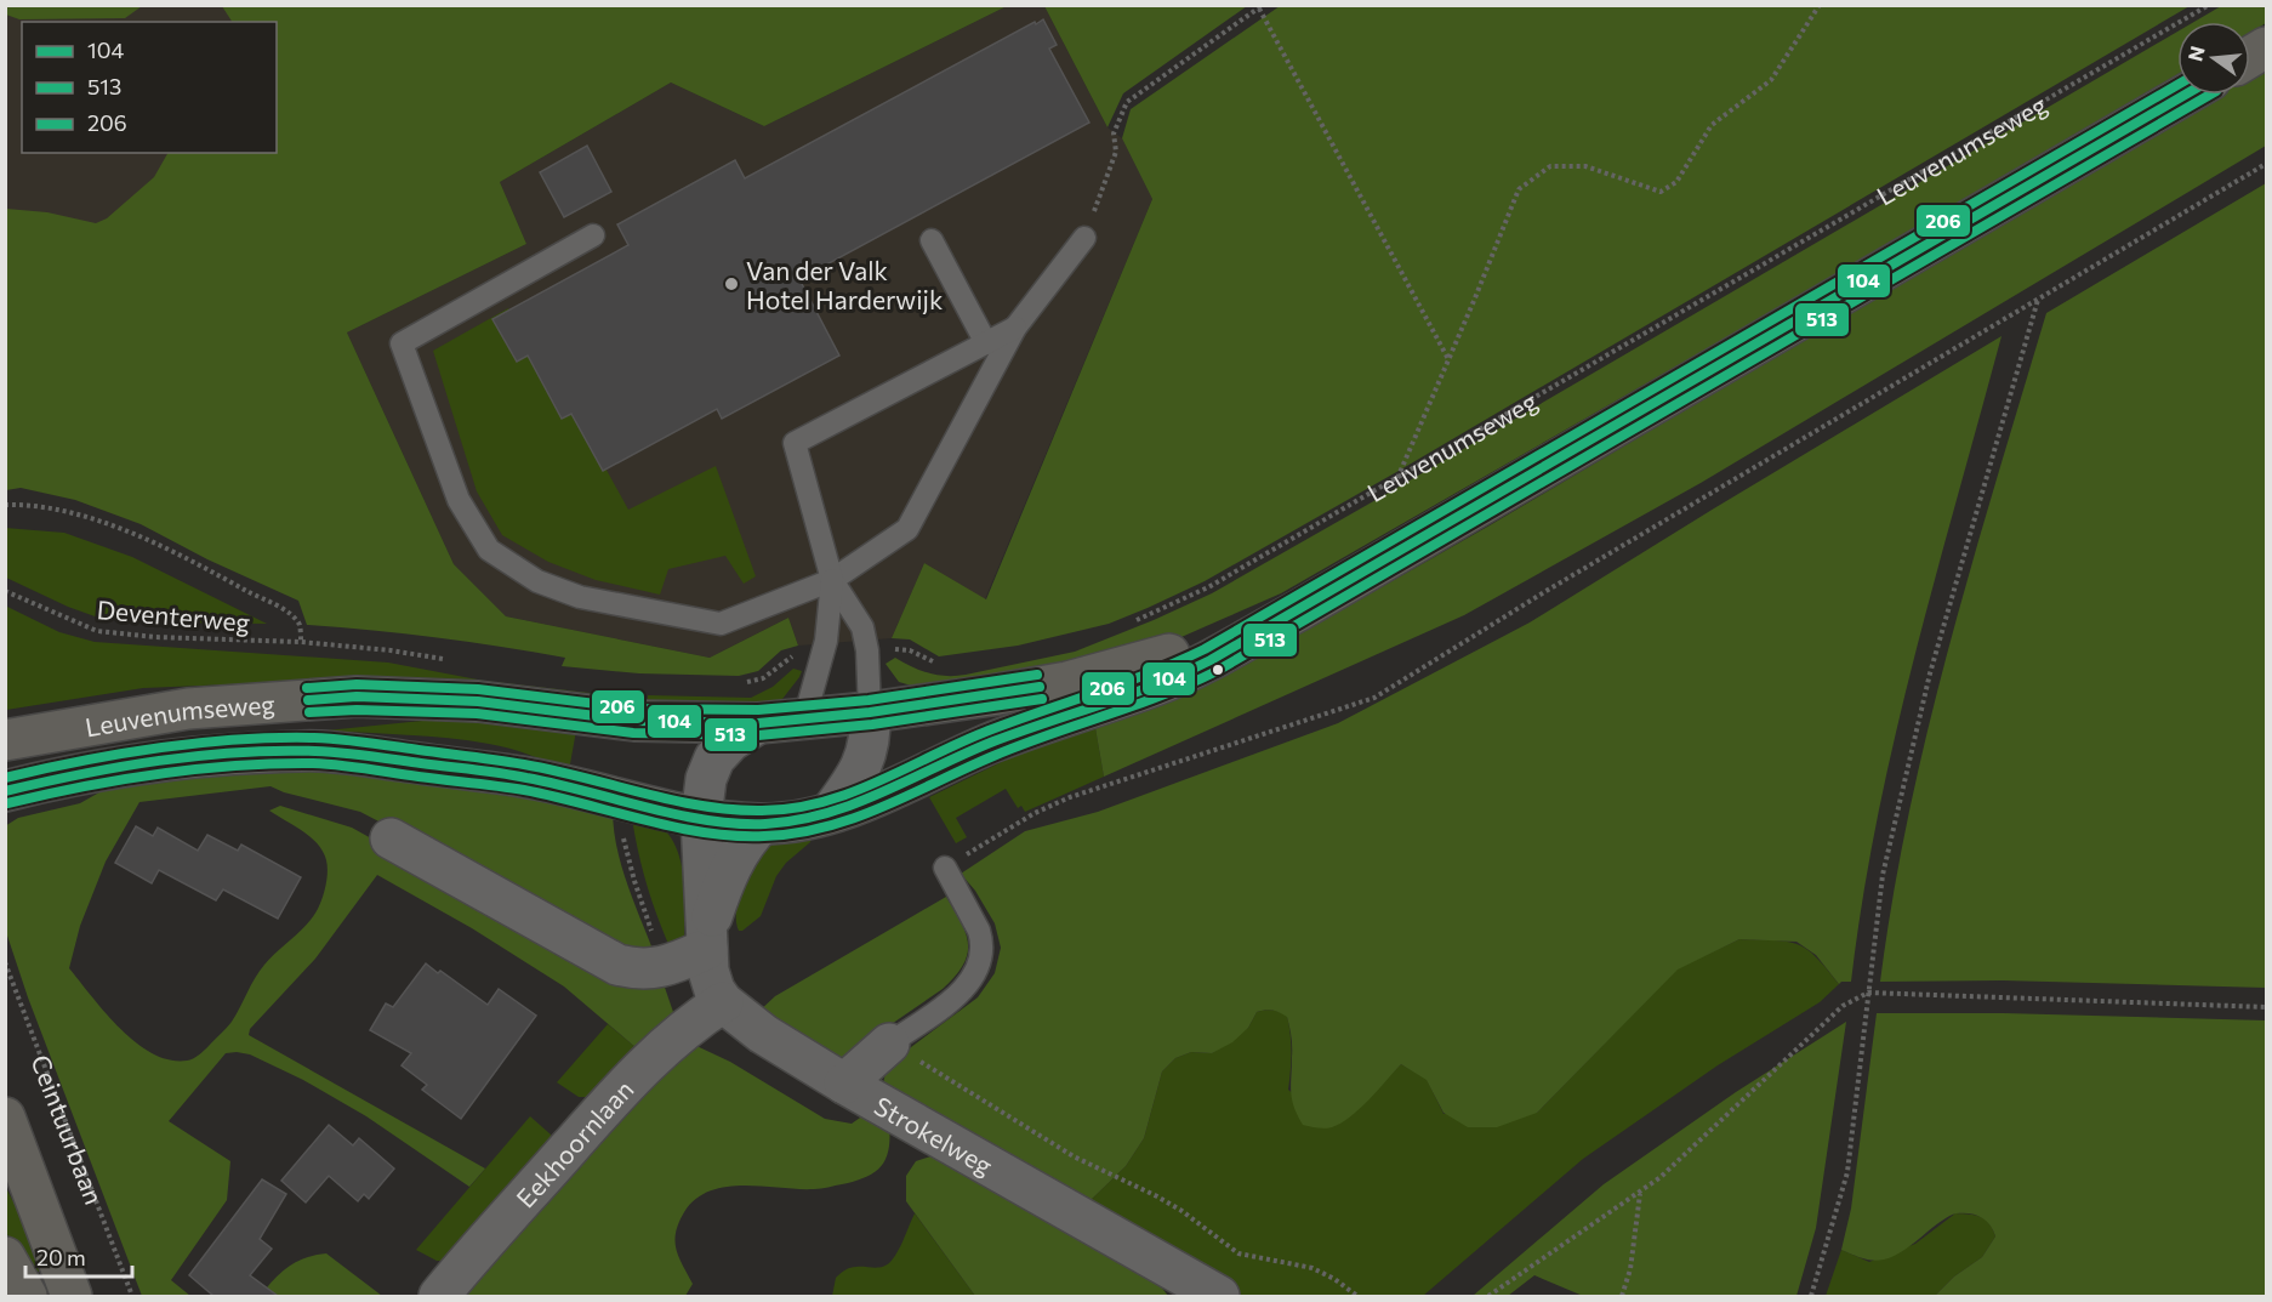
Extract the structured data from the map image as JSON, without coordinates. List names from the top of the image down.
{
  "streets": {
    "main road": ["Leuvenumseweg"],
    "street": ["Strokelweg", "Eekhoornlaan"],
    "path": ["Deventerweg", "Ceintuurbaan"]
  },
  "crossings": [
    ["Leuvenumseweg", "Strokelweg"],
    ["Strokelweg", "Eekhoornlaan"]
  ],
  "places": ["Van der Valk Hotel Harderwijk"],
  "lines": ["transit line 206", "transit line 104", "transit line 513"],
  "legend": ["104", "513", "206"],
  "scale_bar": "20 m",
  "north": "left"
}
